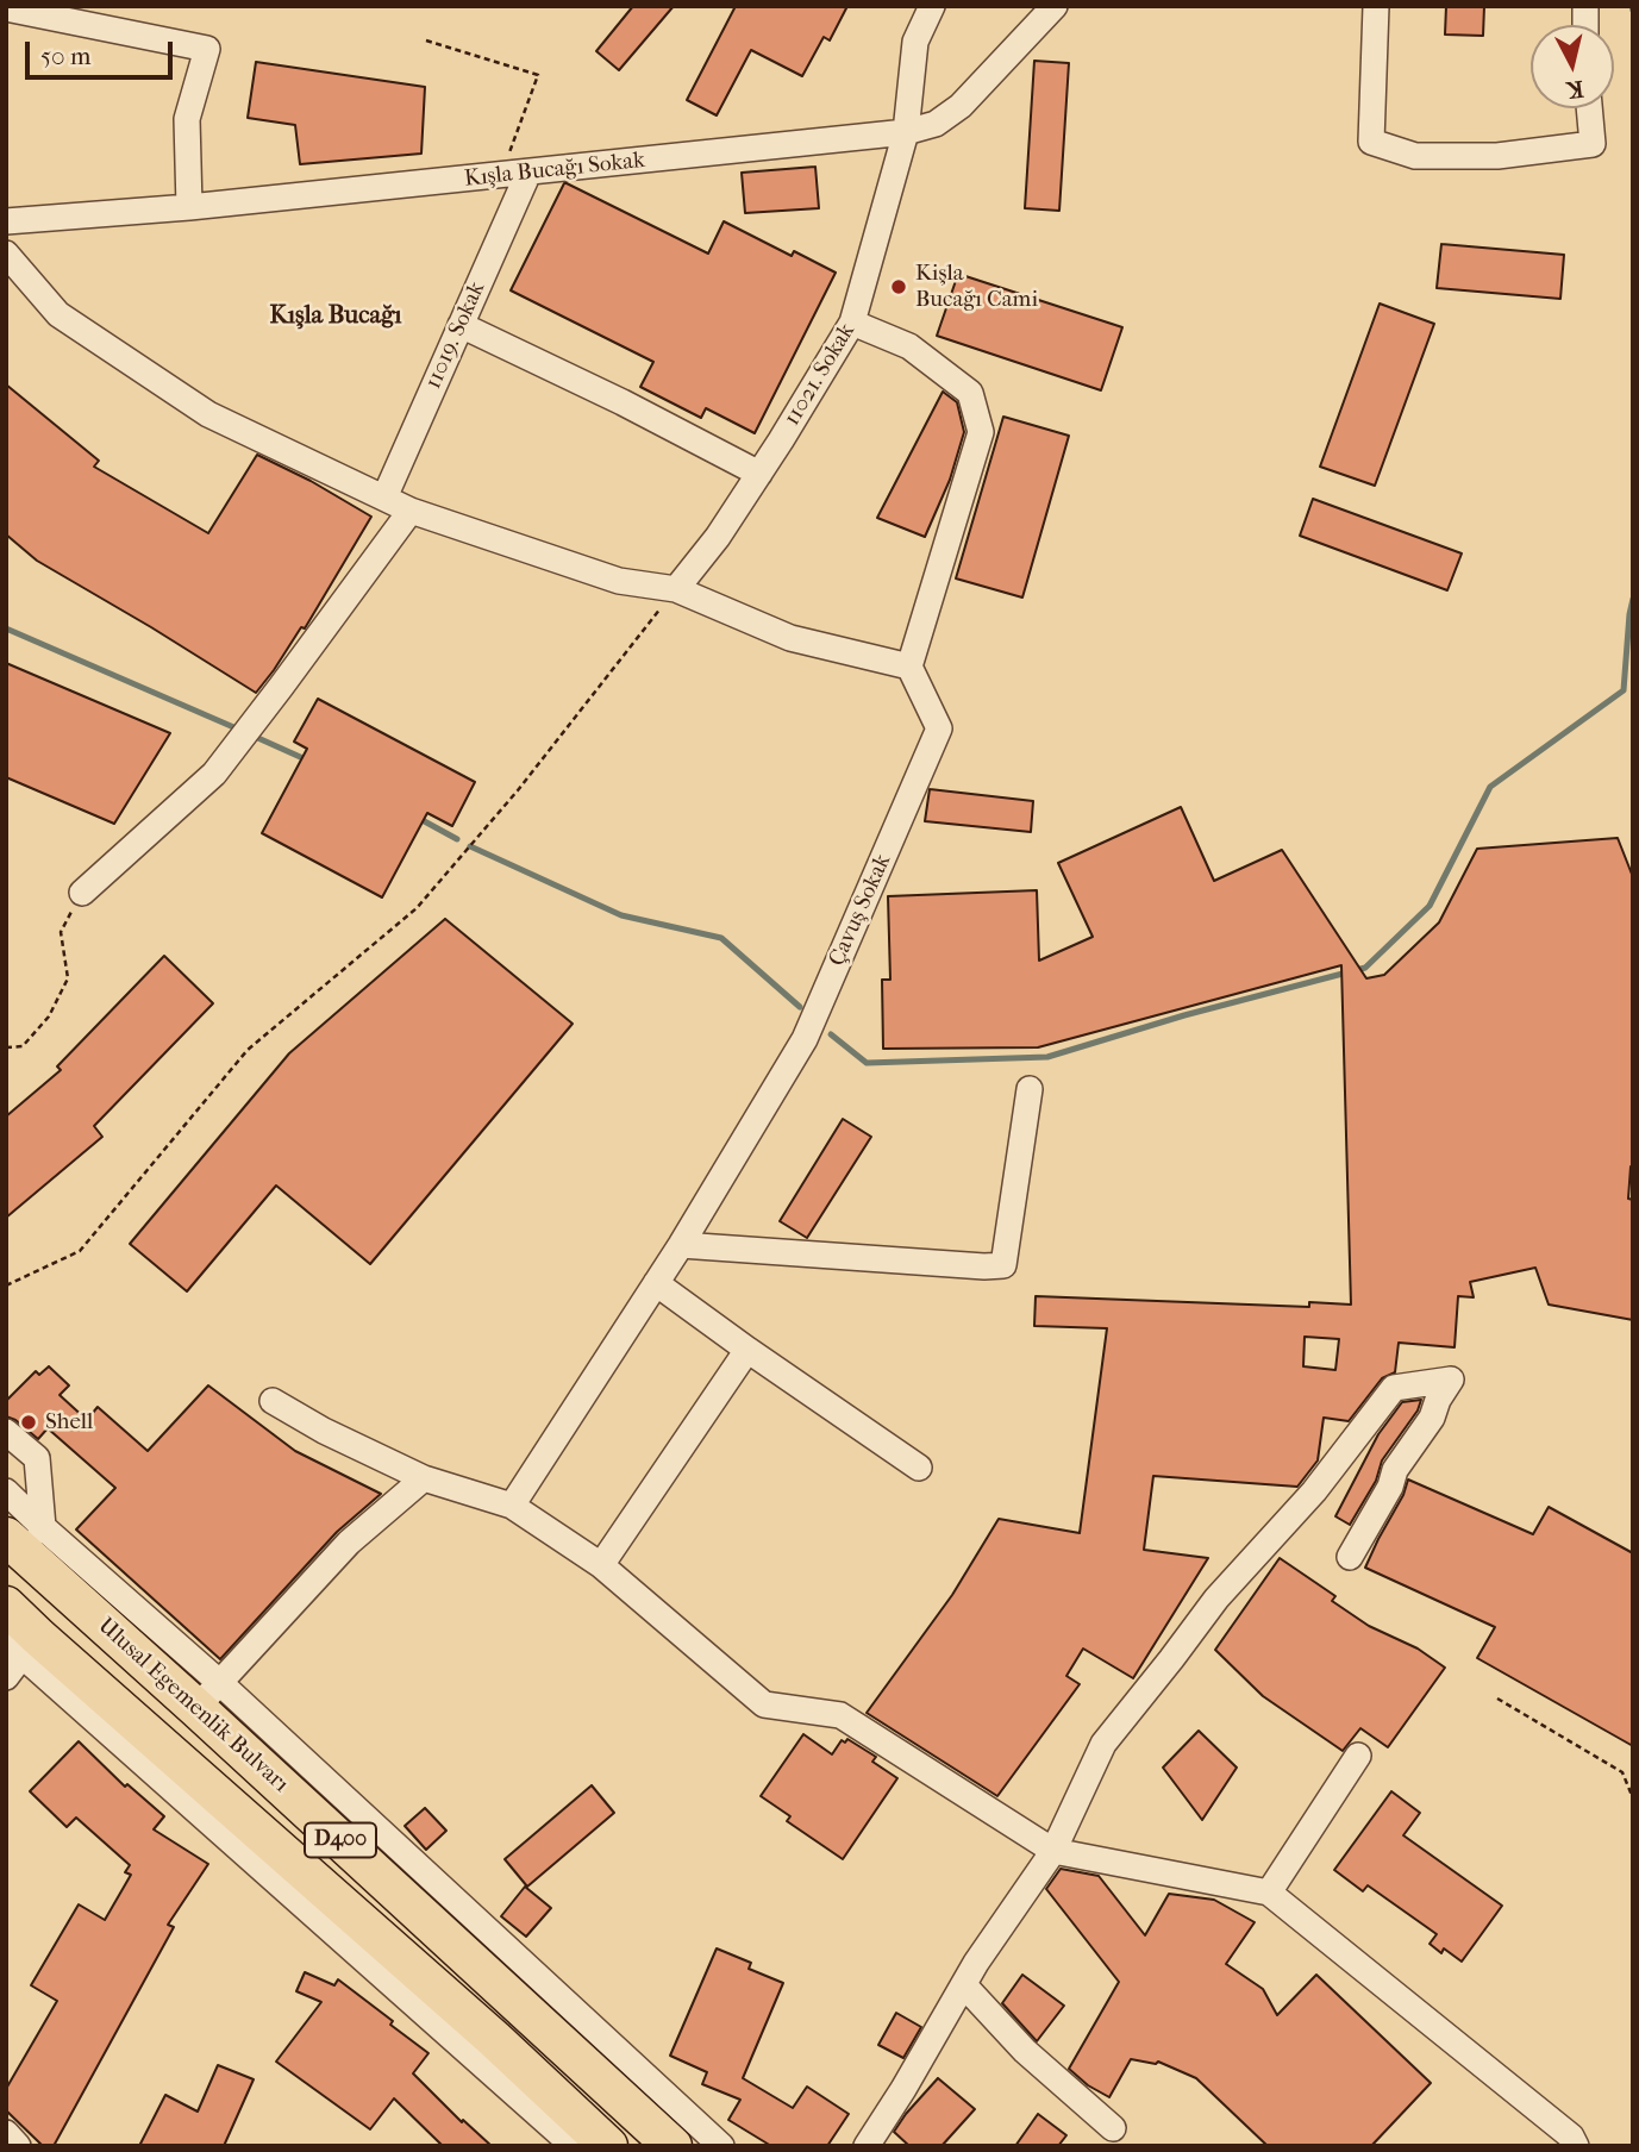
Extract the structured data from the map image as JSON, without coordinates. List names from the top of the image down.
{
  "streets": {
    "highway": ["Ulusal Egemenlik Bulvarı", "D400"],
    "street": [
      "Kışla Bucağı Sokak",
      "11019. Sokak",
      "11021. Sokak",
      "Çavuş Sokak"
    ]
  },
  "crossings": [
    ["Kışla Bucağı Sokak", "11019. Sokak"],
    ["Kışla Bucağı Sokak", "11021. Sokak"]
  ],
  "districts": ["Kışla Bucağı"],
  "places": ["Kişla Bucağı Cami", "Shell"],
  "scale_bar": "50 m",
  "north": "bottom"
}
